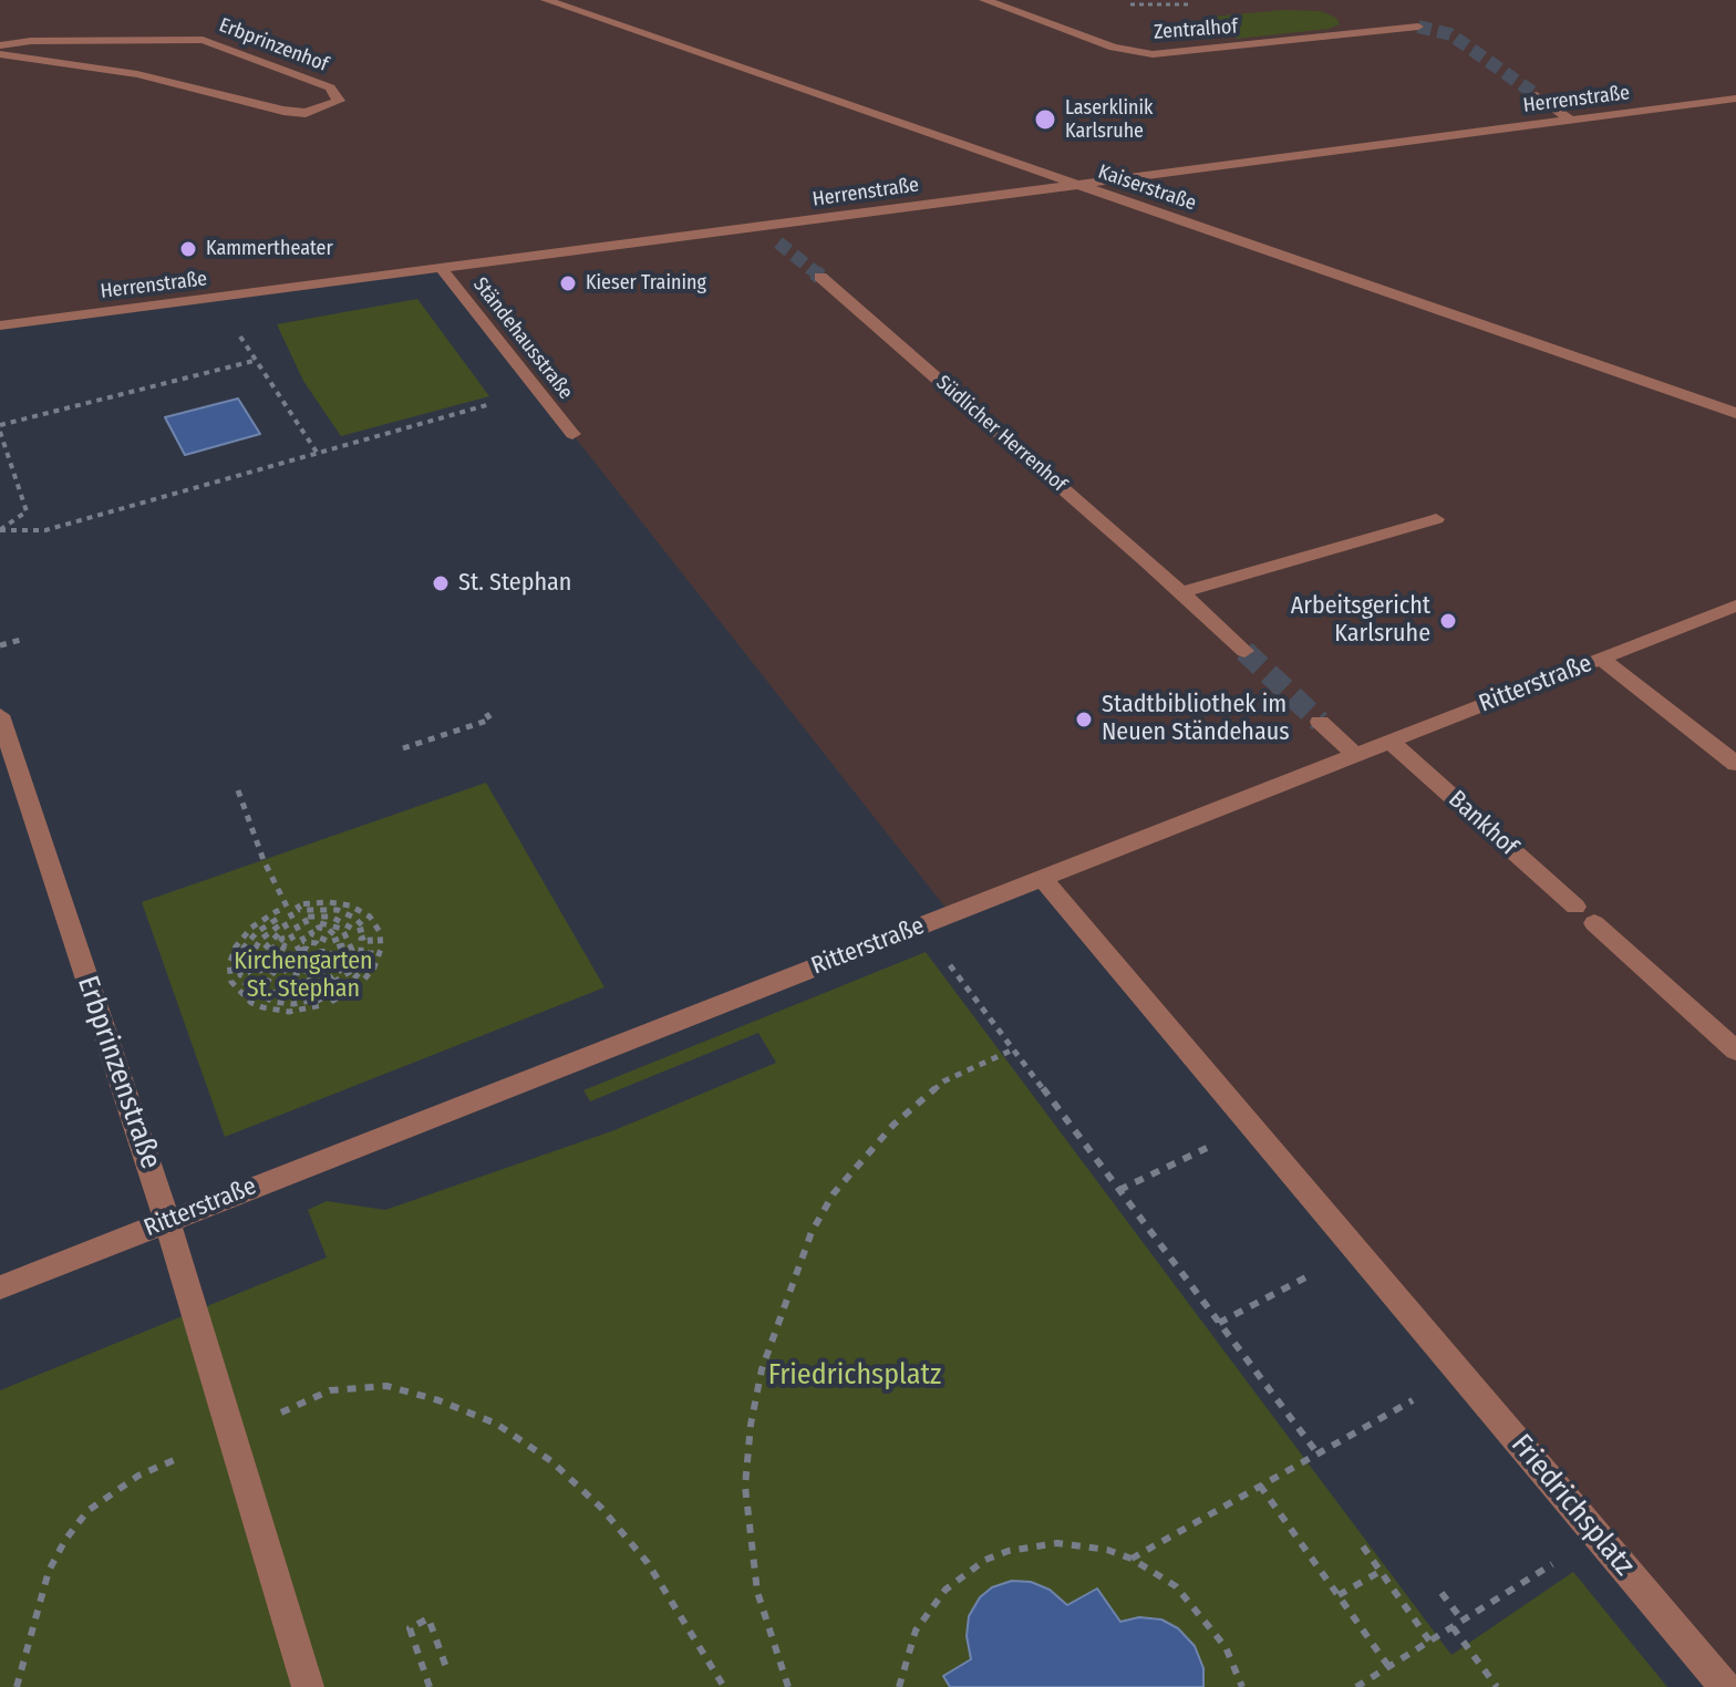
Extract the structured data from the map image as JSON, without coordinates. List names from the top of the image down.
{
  "streets": {
    "street": [
      "Zentralhof",
      "Erbprinzenhof",
      "Herrenstraße",
      "Kaiserstraße",
      "Ständehausstraße",
      "Südlicher Herrenhof",
      "Ritterstraße",
      "Bankhof",
      "Erbprinzenstraße",
      "Friedrichsplatz"
    ]
  },
  "crossings": [
    ["Herrenstraße", "Kaiserstraße"],
    ["Herrenstraße", "Ständehausstraße"],
    ["Ritterstraße", "Bankhof"],
    ["Ritterstraße", "Erbprinzenstraße"],
    ["Ritterstraße", "Friedrichsplatz"]
  ],
  "parks": ["Kirchengarten St. Stephan", "Friedrichsplatz"],
  "places": [
    "Laserklinik Karlsruhe",
    "Kammertheater",
    "Kieser Training",
    "St. Stephan",
    "Arbeitsgericht Karlsruhe",
    "Stadtbibliothek im Neuen Ständehaus"
  ]
}
